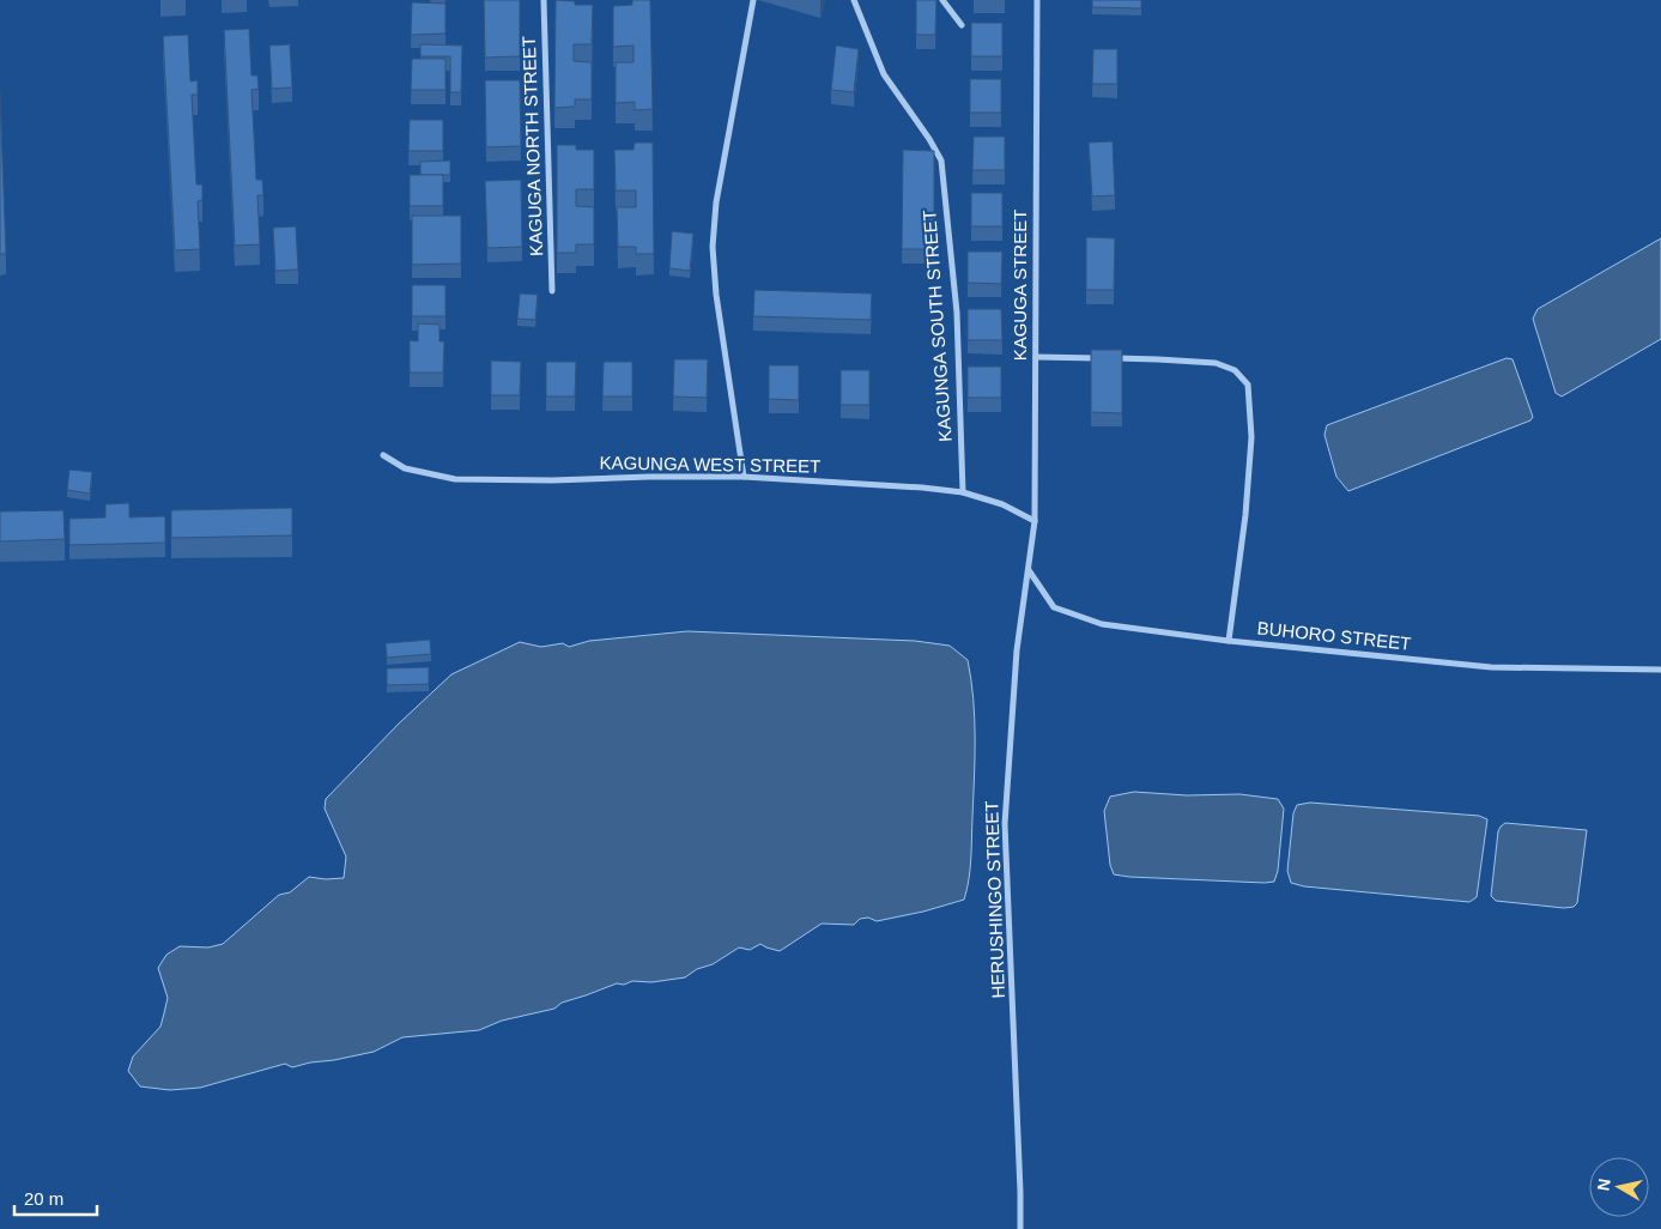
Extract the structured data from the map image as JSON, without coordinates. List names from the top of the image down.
{
  "streets": {
    "street": [
      "KAGUGA NORTH STREET",
      "KAGUGA STREET",
      "KAGUNGA SOUTH STREET",
      "KAGUNGA WEST STREET",
      "BUHORO STREET",
      "HERUSHINGO STREET"
    ]
  },
  "crossings": [
    ["KAGUGA STREET", "KAGUNGA WEST STREET"],
    ["KAGUGA STREET", "BUHORO STREET"],
    ["KAGUGA STREET", "HERUSHINGO STREET"],
    ["KAGUNGA SOUTH STREET", "KAGUNGA WEST STREET"],
    ["BUHORO STREET", "HERUSHINGO STREET"]
  ],
  "scale_bar": "20 m",
  "north": "left"
}
